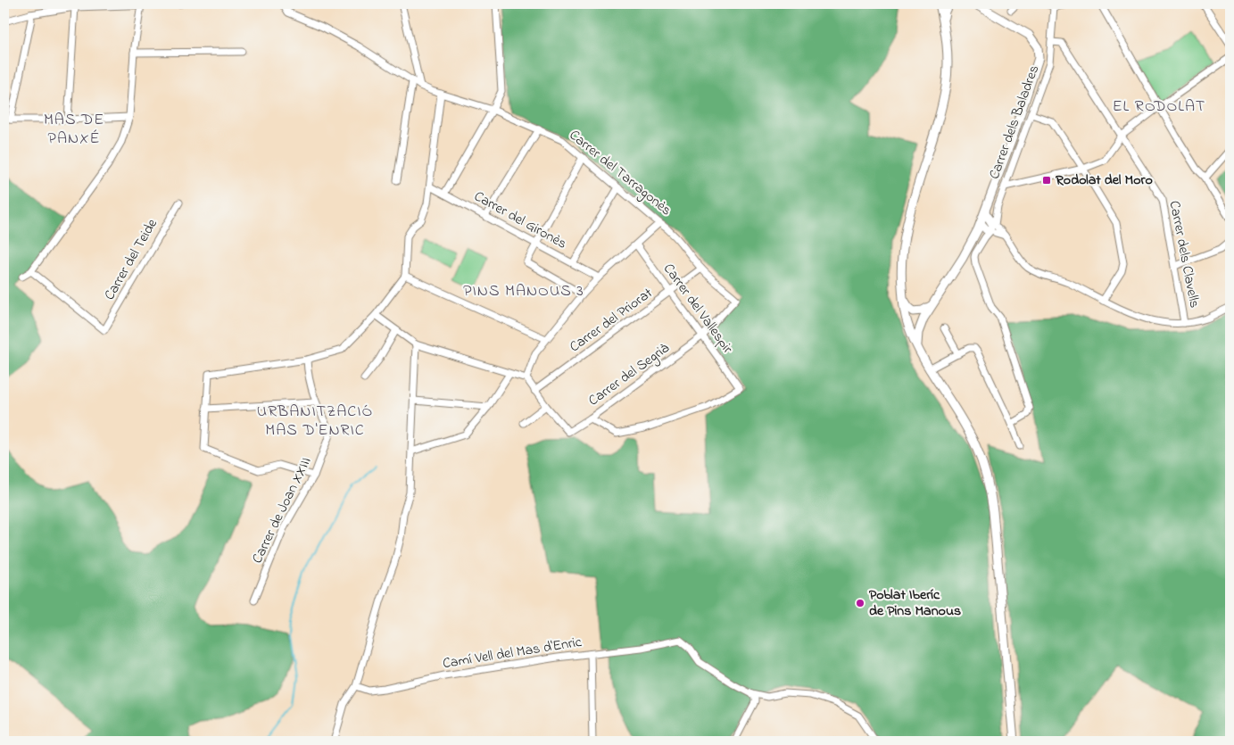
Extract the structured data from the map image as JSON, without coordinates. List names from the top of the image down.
{
  "streets": {
    "street": [
      "Carrer dels Baladres",
      "Carrer del Tarragonès",
      "Carrer del Gironès",
      "Carrer dels Clavells",
      "Carrer del Teide",
      "Carrer del Vallespir",
      "Carrer del Priorat",
      "Carrer del Segrià",
      "Carrer de Joan XXIII",
      "Camí Vell del Mas d'Enric"
    ]
  },
  "crossings": [
    ["Carrer dels Baladres", "Carrer dels Clavells"],
    ["Carrer del Tarragonès", "Carrer del Vallespir"],
    ["Carrer del Tarragonès", "Carrer del Priorat"],
    ["Carrer del Tarragonès", "Carrer del Segrià"],
    ["Carrer del Vallespir", "Carrer del Priorat"],
    ["Carrer del Vallespir", "Carrer del Segrià"]
  ],
  "districts": [
    "EL RODOLAT",
    "MAS DE PANXÉ",
    "PINS MANOUS 3",
    "URBANITZACIÓ MAS D'ENRIC"
  ],
  "places": {
    "transit": ["Rodolat del Moro"],
    "other": ["Poblat Iberíc de Pins Manous"]
  }
}
